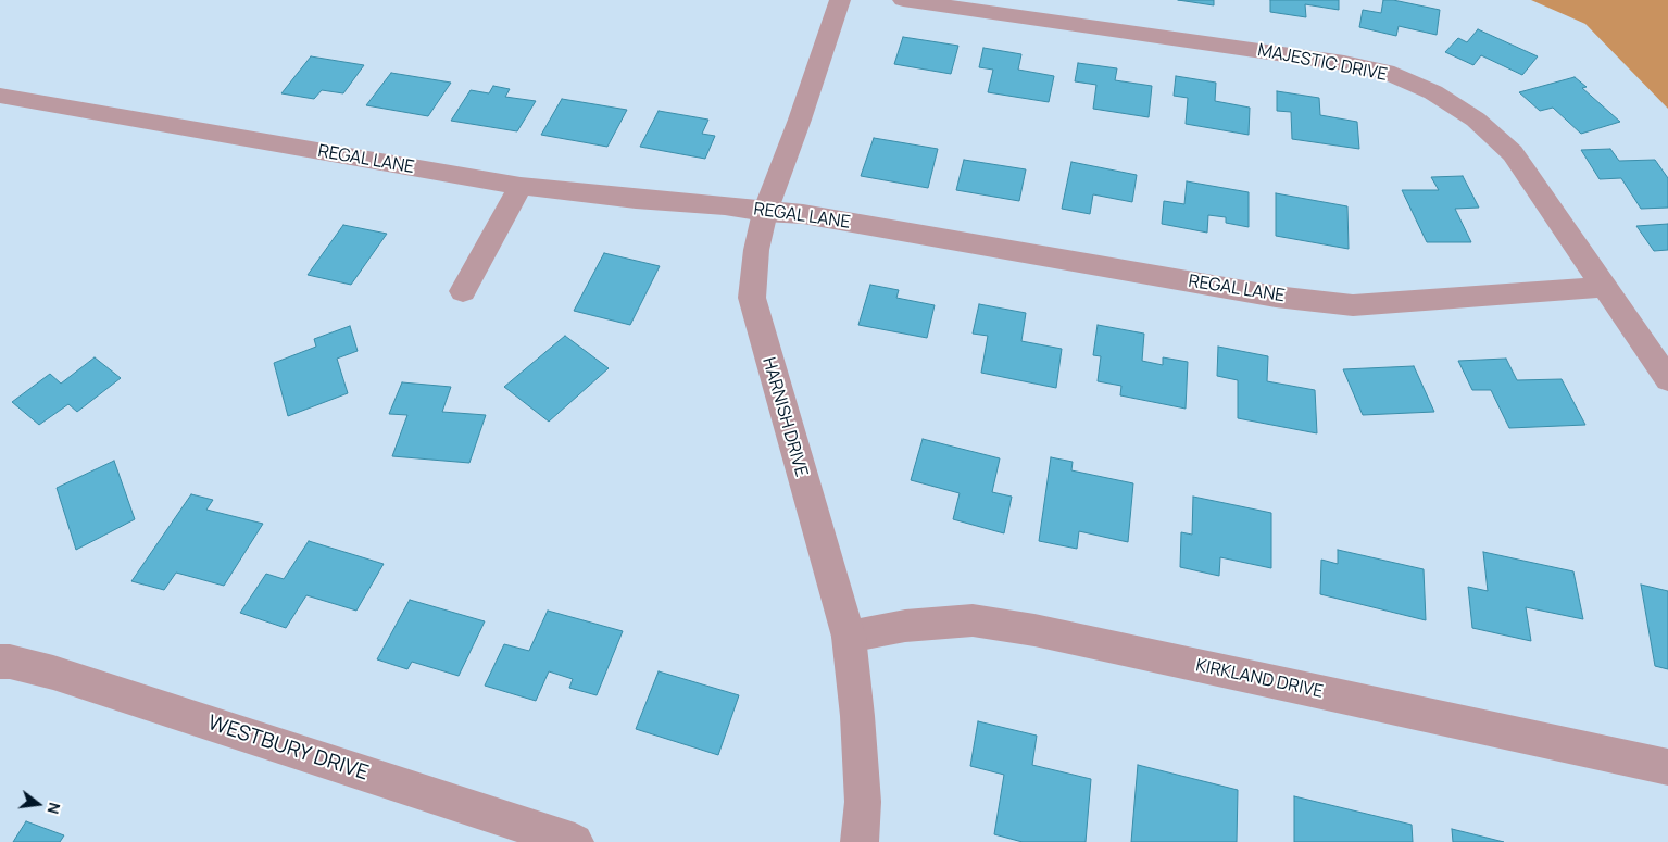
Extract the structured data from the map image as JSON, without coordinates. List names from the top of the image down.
{
  "streets": {
    "street": [
      "MAJESTIC DRIVE",
      "REGAL LANE",
      "HARNISH DRIVE",
      "KIRKLAND DRIVE",
      "WESTBURY DRIVE"
    ]
  },
  "crossings": [
    ["MAJESTIC DRIVE", "REGAL LANE"],
    ["REGAL LANE", "HARNISH DRIVE"],
    ["HARNISH DRIVE", "KIRKLAND DRIVE"]
  ],
  "north": "right"
}
